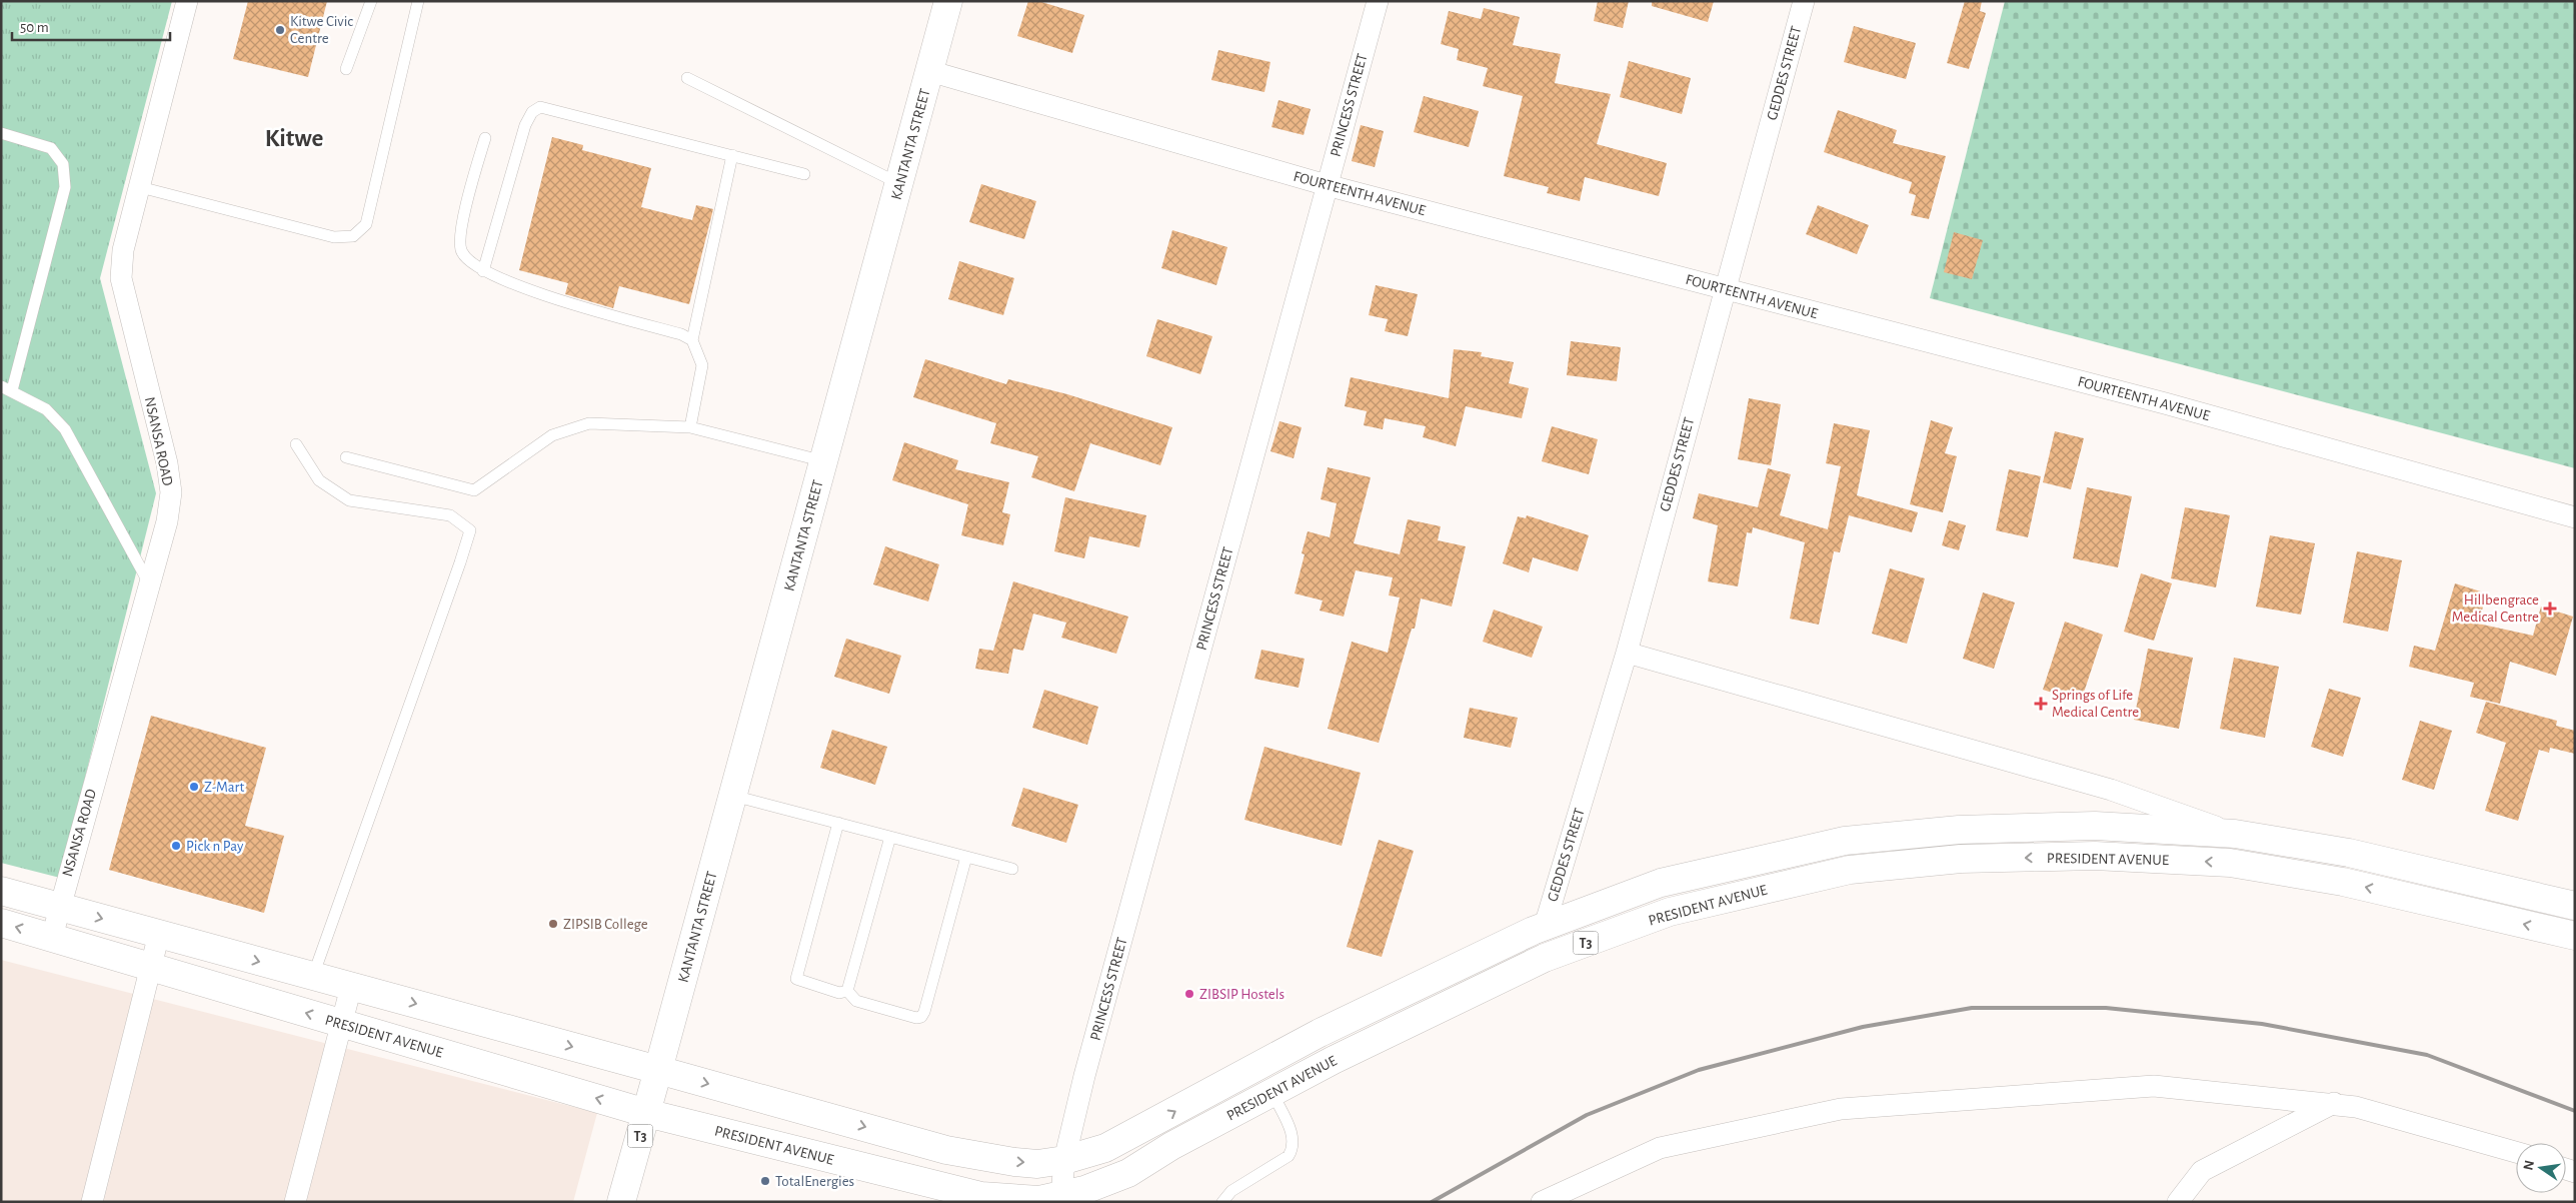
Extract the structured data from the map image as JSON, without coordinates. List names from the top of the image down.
{
  "streets": {
    "main road": ["KANTANTA STREET", "PRESIDENT AVENUE", "T3"],
    "street": [
      "GEDDES STREET",
      "PRINCESS STREET",
      "FOURTEENTH AVENUE",
      "NSANSA ROAD"
    ]
  },
  "crossings": [
    ["GEDDES STREET", "FOURTEENTH AVENUE"],
    ["GEDDES STREET", "PRESIDENT AVENUE"],
    ["PRINCESS STREET", "FOURTEENTH AVENUE"],
    ["PRINCESS STREET", "PRESIDENT AVENUE"],
    ["KANTANTA STREET", "FOURTEENTH AVENUE"],
    ["KANTANTA STREET", "PRESIDENT AVENUE"],
    ["KANTANTA STREET", "T3"],
    ["NSANSA ROAD", "PRESIDENT AVENUE"],
    ["PRESIDENT AVENUE", "T3"]
  ],
  "districts": ["Kitwe"],
  "places": {
    "other": [
      "Kitwe Civic Centre",
      "Z-Mart",
      "Pick n Pay",
      "ZIPSIB College",
      "ZIBSIP Hostels",
      "TotalEnergies"
    ],
    "health": ["Hillbengrace Medical Centre", "Springs of Life Medical Centre"]
  },
  "scale_bar": "50 m",
  "north": "left"
}
